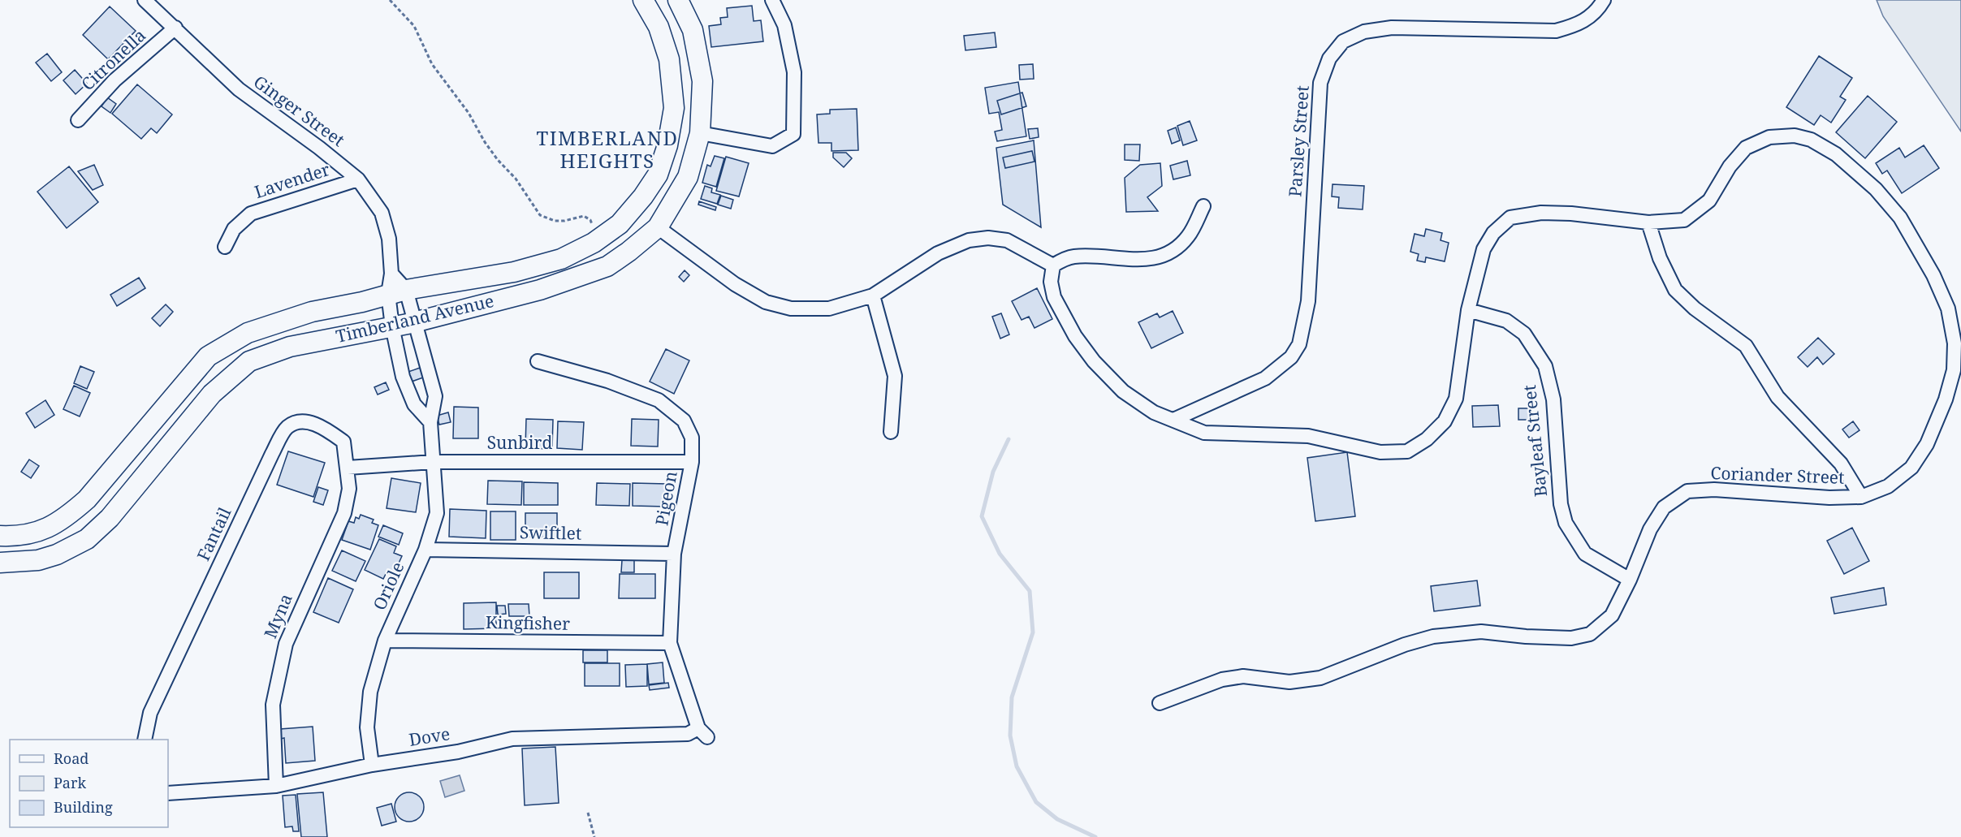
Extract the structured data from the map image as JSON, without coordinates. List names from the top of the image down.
{
  "streets": {
    "street": [
      "Citronella",
      "Ginger Street",
      "Parsley Street",
      "Lavender",
      "Timberland Avenue",
      "Bayleaf Street",
      "Sunbird",
      "Coriander Street",
      "Pigeon",
      "Swiftlet",
      "Fantail",
      "Oriole",
      "Myna",
      "Kingfisher",
      "Dove"
    ]
  },
  "crossings": [
    ["Citronella", "Ginger Street"],
    ["Ginger Street", "Lavender"],
    ["Ginger Street", "Timberland Avenue"],
    ["Ginger Street", "Oriole"],
    ["Parsley Street", "Coriander Street"],
    ["Bayleaf Street", "Coriander Street"],
    ["Sunbird", "Pigeon"],
    ["Sunbird", "Fantail"],
    ["Sunbird", "Oriole"],
    ["Sunbird", "Myna"],
    ["Pigeon", "Swiftlet"],
    ["Pigeon", "Kingfisher"],
    ["Pigeon", "Dove"],
    ["Swiftlet", "Oriole"],
    ["Fantail", "Myna"],
    ["Oriole", "Kingfisher"],
    ["Oriole", "Dove"],
    ["Myna", "Dove"]
  ],
  "districts": ["TIMBERLAND HEIGHTS"],
  "legend": ["Road", "Park", "Building"]
}
